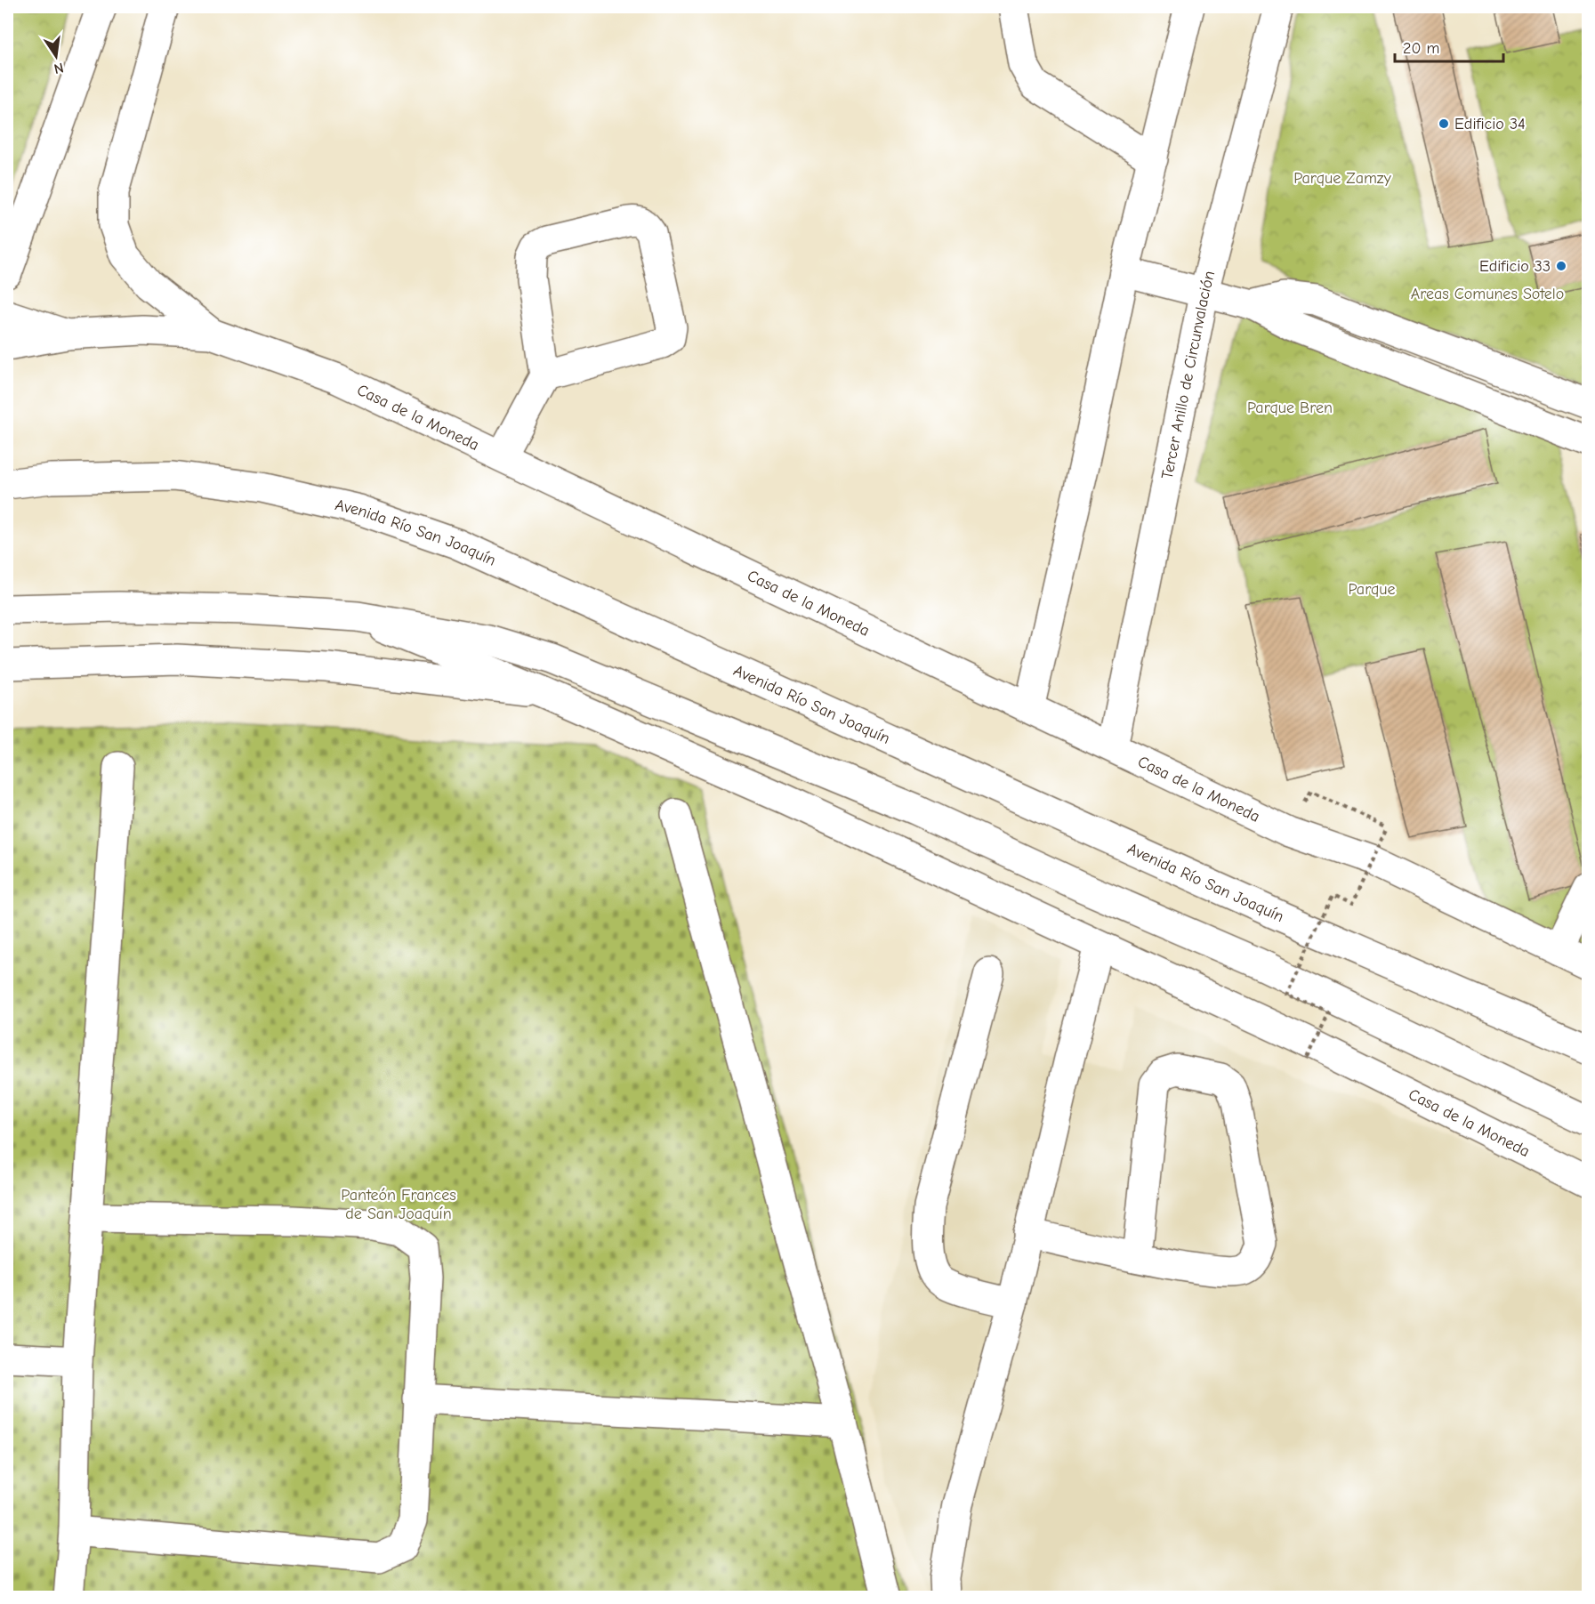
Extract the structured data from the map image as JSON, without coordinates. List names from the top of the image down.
{
  "streets": {
    "main road": ["Tercer Anillo de Circunvalación", "Casa de la Moneda", "Avenida Río San Joaquín"]
  },
  "crossings": [
    ["Tercer Anillo de Circunvalación", "Casa de la Moneda"]
  ],
  "parks": [
    "Parque Zamzy",
    "Areas Comunes Sotelo",
    "Parque Bren",
    "Parque",
    "Panteón Frances de San Joaquín"
  ],
  "places": ["Edificio 34", "Edificio 33"],
  "scale_bar": "20 m",
  "north": "bottom"
}
